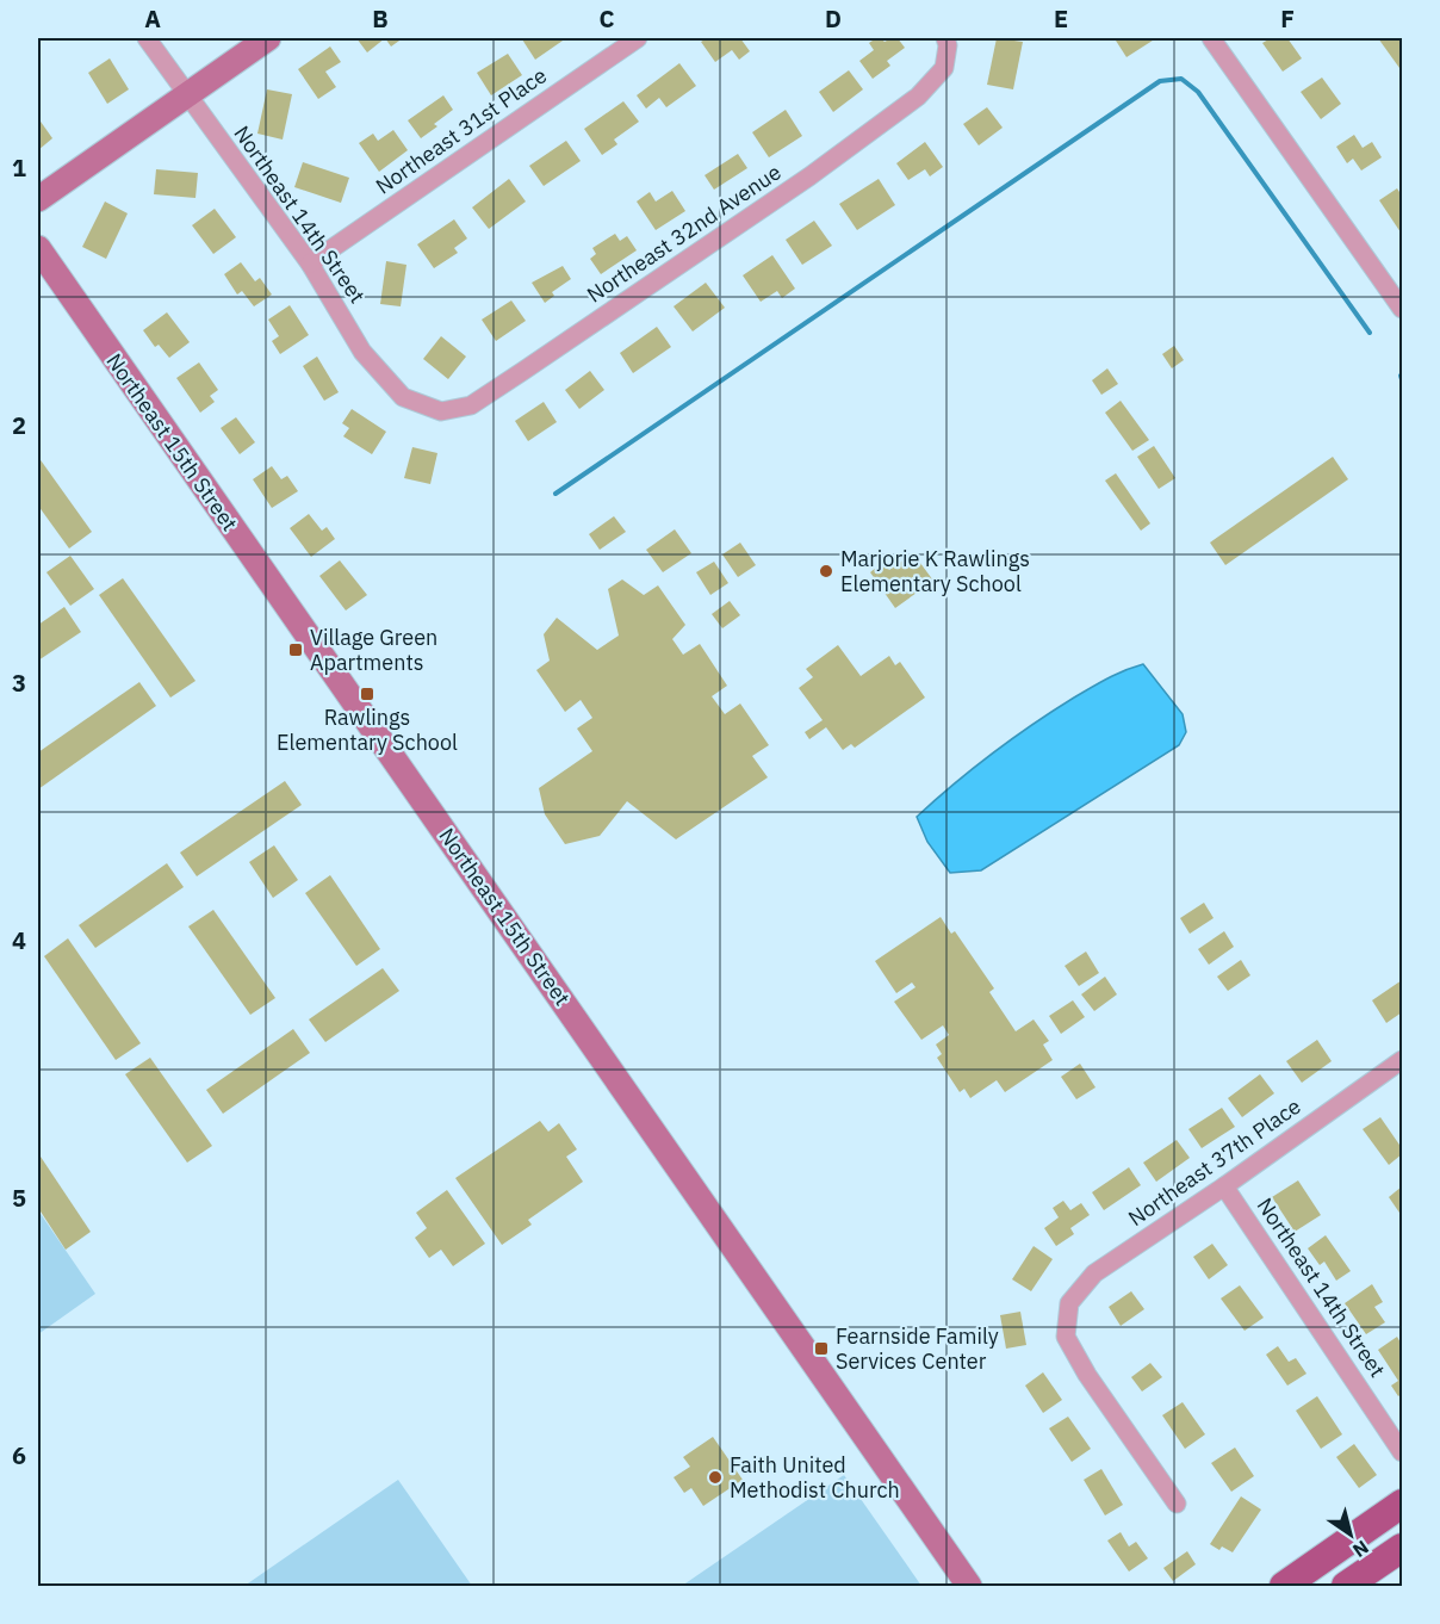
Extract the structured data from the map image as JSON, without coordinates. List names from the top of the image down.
{
  "streets": {
    "street": [
      "Northeast 31st Place",
      "Northeast 14th Street",
      "Northeast 32nd Avenue",
      "Northeast 15th Street",
      "Northeast 37th Place"
    ]
  },
  "crossings": [
    ["Northeast 31st Place", "Northeast 14th Street"],
    ["Northeast 14th Street", "Northeast 32nd Avenue"],
    ["Northeast 14th Street", "Northeast 37th Place"]
  ],
  "places": {
    "other": ["Marjorie K Rawlings Elementary School", "Faith United Methodist Church"],
    "transit": ["Village Green Apartments", "Rawlings Elementary School", "Fearnside Family Services Center"]
  },
  "north": "bottom right",
  "grid": {
    "columns": [
      "A",
      "B",
      "C",
      "D",
      "E",
      "F"
    ],
    "rows": [
      "1",
      "2",
      "3",
      "4",
      "5",
      "6"
    ]
  }
}
